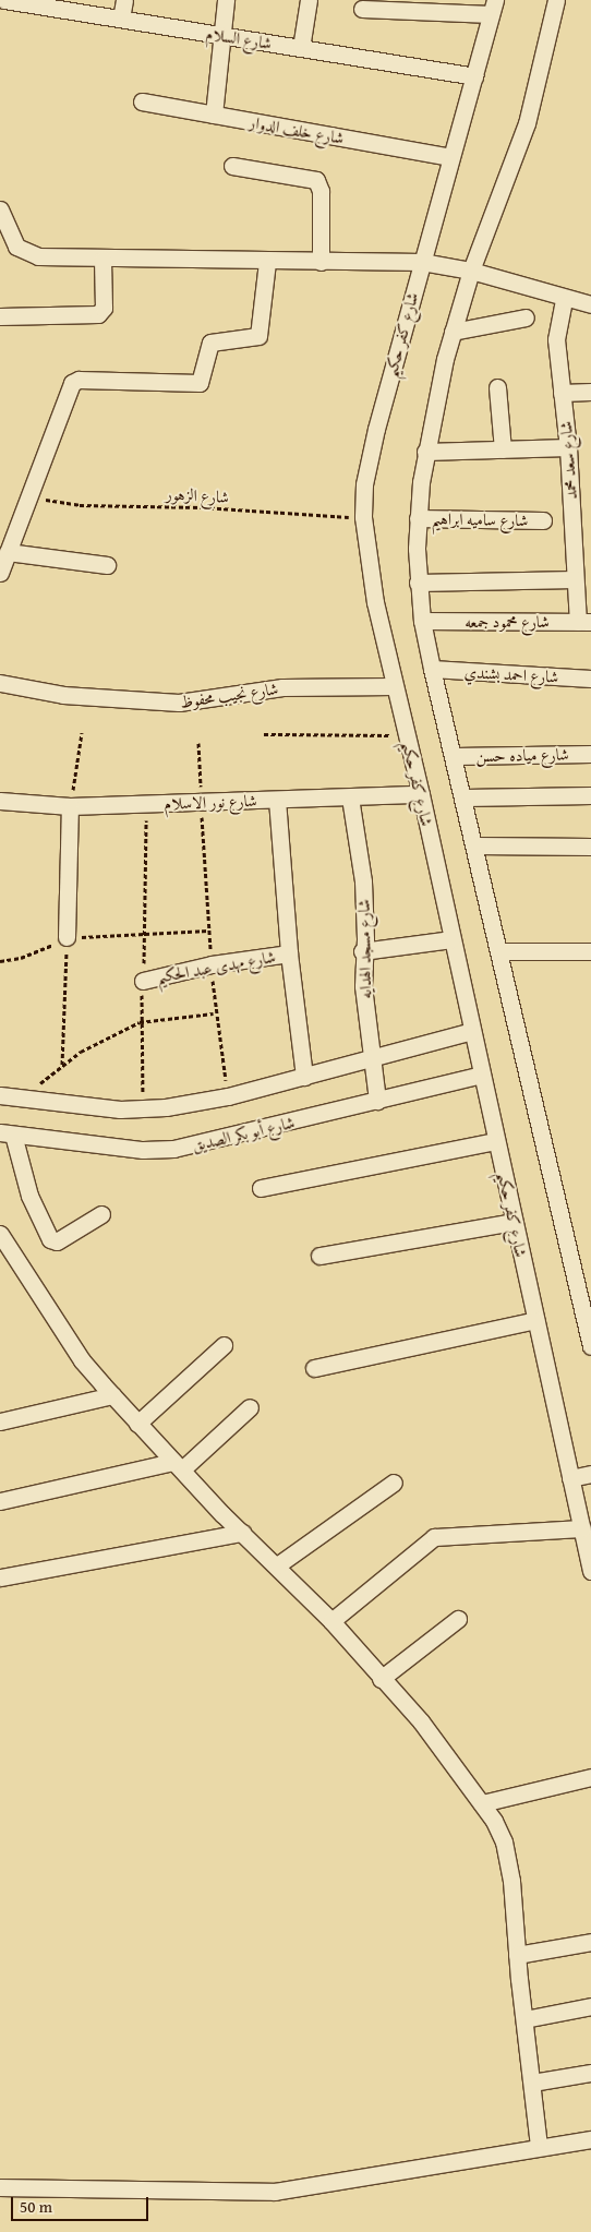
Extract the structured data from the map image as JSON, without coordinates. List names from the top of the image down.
{
  "streets": {
    "street": [
      "شارع السلام",
      "شارع خلف الدوار",
      "شارع كفر حكيم",
      "شارع سعد محمد",
      "شارع ساميه ابراهيم",
      "شارع محمود جمعه",
      "شارع احمد بشندي",
      "شارع نجيب محفوظ",
      "شارع مياده حسن",
      "شارع نور الاسلام",
      "شارع مسجد الهدايه",
      "شارع مهدى عبد الحكيم",
      "شارع أبو بكر الصديق"
    ],
    "path": ["شارع الزهور"]
  },
  "crossings": [
    ["شارع السلام", "شارع كفر حكيم"],
    ["شارع خلف الدوار", "شارع كفر حكيم"],
    ["شارع كفر حكيم", "شارع الزهور"],
    ["شارع كفر حكيم", "شارع نجيب محفوظ"],
    ["شارع كفر حكيم", "شارع نور الاسلام"],
    ["شارع كفر حكيم", "شارع أبو بكر الصديق"],
    ["شارع سعد محمد", "شارع محمود جمعه"],
    ["شارع نور الاسلام", "شارع مسجد الهدايه"],
    ["شارع مسجد الهدايه", "شارع أبو بكر الصديق"]
  ],
  "scale_bar": "50 m"
}
